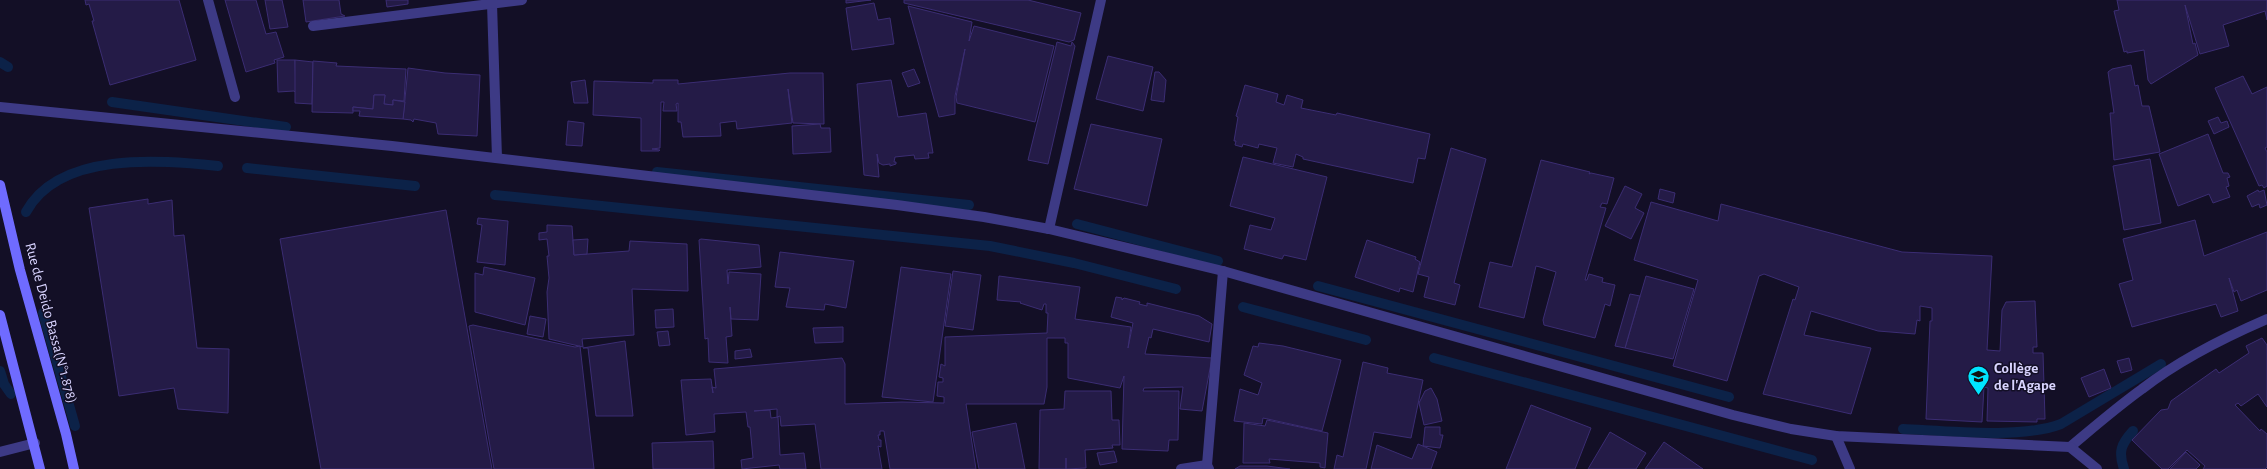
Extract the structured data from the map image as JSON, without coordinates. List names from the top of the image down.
{
  "streets": {
    "main road": ["Rue de Deido Bassa(N°1.878)"]
  },
  "places": {
    "school or university": ["Collège de l'Agape"]
  }
}
